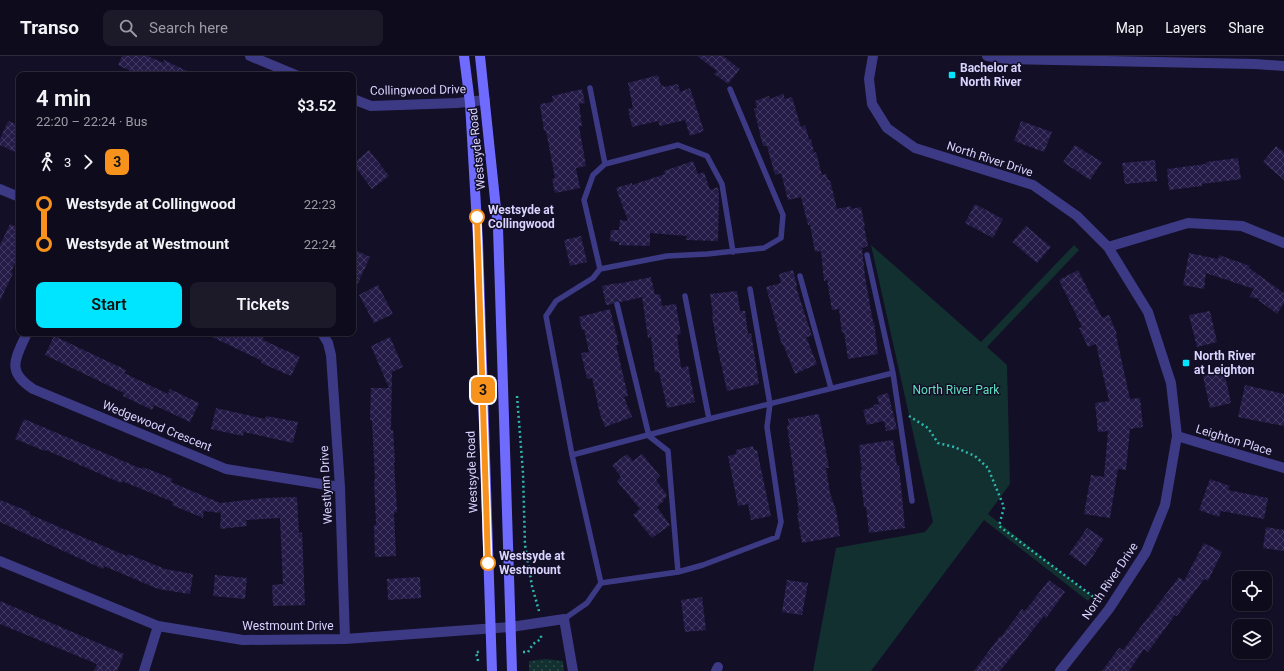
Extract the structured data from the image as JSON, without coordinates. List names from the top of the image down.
{
  "streets": {
    "main road": ["Westsyde Road"],
    "street": [
      "Collingwood Drive",
      "North River Drive",
      "Wedgewood Crescent",
      "Leighton Place",
      "Westlynn Drive",
      "Westmount Drive"
    ]
  },
  "crossings": [
    ["Collingwood Drive", "Westsyde Road"],
    ["Westsyde Road", "Westmount Drive"],
    ["North River Drive", "Leighton Place"],
    ["Wedgewood Crescent", "Westlynn Drive"],
    ["Westlynn Drive", "Westmount Drive"]
  ],
  "parks": ["North River Park"],
  "places": {
    "transit": ["Bachelor at North River", "North River at Leighton"],
    "other": ["Westsyde at Collingwood", "Westsyde at Westmount"]
  },
  "lines": ["bus line 3"],
  "page": {
    "header": "Transo",
    "search": "Search here",
    "nav": ["Map", "Layers", "Share"],
    "on_map": "3",
    "heading": ["4 min", "22:20 – 22:24 · Bus", "$3.52"],
    "legs": ["3", "3"],
    "list": [
      {
        "name": "Westsyde at Collingwood",
        "value": "22:23"
      },
      {
        "name": "Westsyde at Westmount",
        "value": "22:24"
      }
    ],
    "buttons": ["Start", "Tickets"]
  }
}
